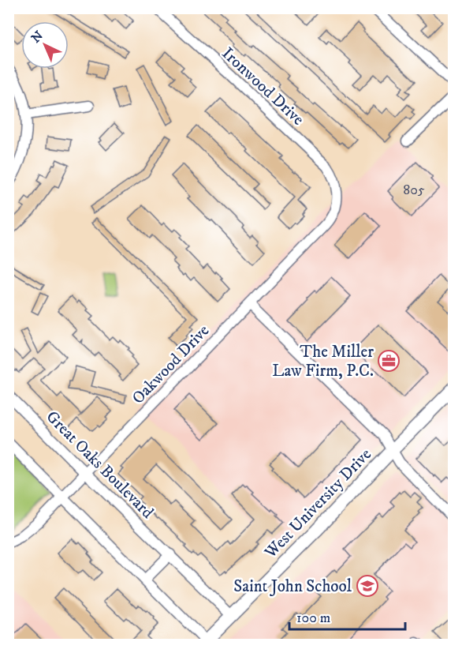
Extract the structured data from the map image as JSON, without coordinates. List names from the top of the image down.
{
  "streets": {
    "main road": ["West University Drive"],
    "street": ["Ironwood Drive", "Oakwood Drive", "Great Oaks Boulevard"]
  },
  "crossings": [
    ["Ironwood Drive", "Oakwood Drive"],
    ["Oakwood Drive", "Great Oaks Boulevard"],
    ["Great Oaks Boulevard", "West University Drive"]
  ],
  "places": {
    "office": ["The Miller Law Firm, P.C."],
    "school or university": ["Saint John School"]
  },
  "house_numbers": ["805"],
  "scale_bar": "100 m",
  "north": "top left"
}
